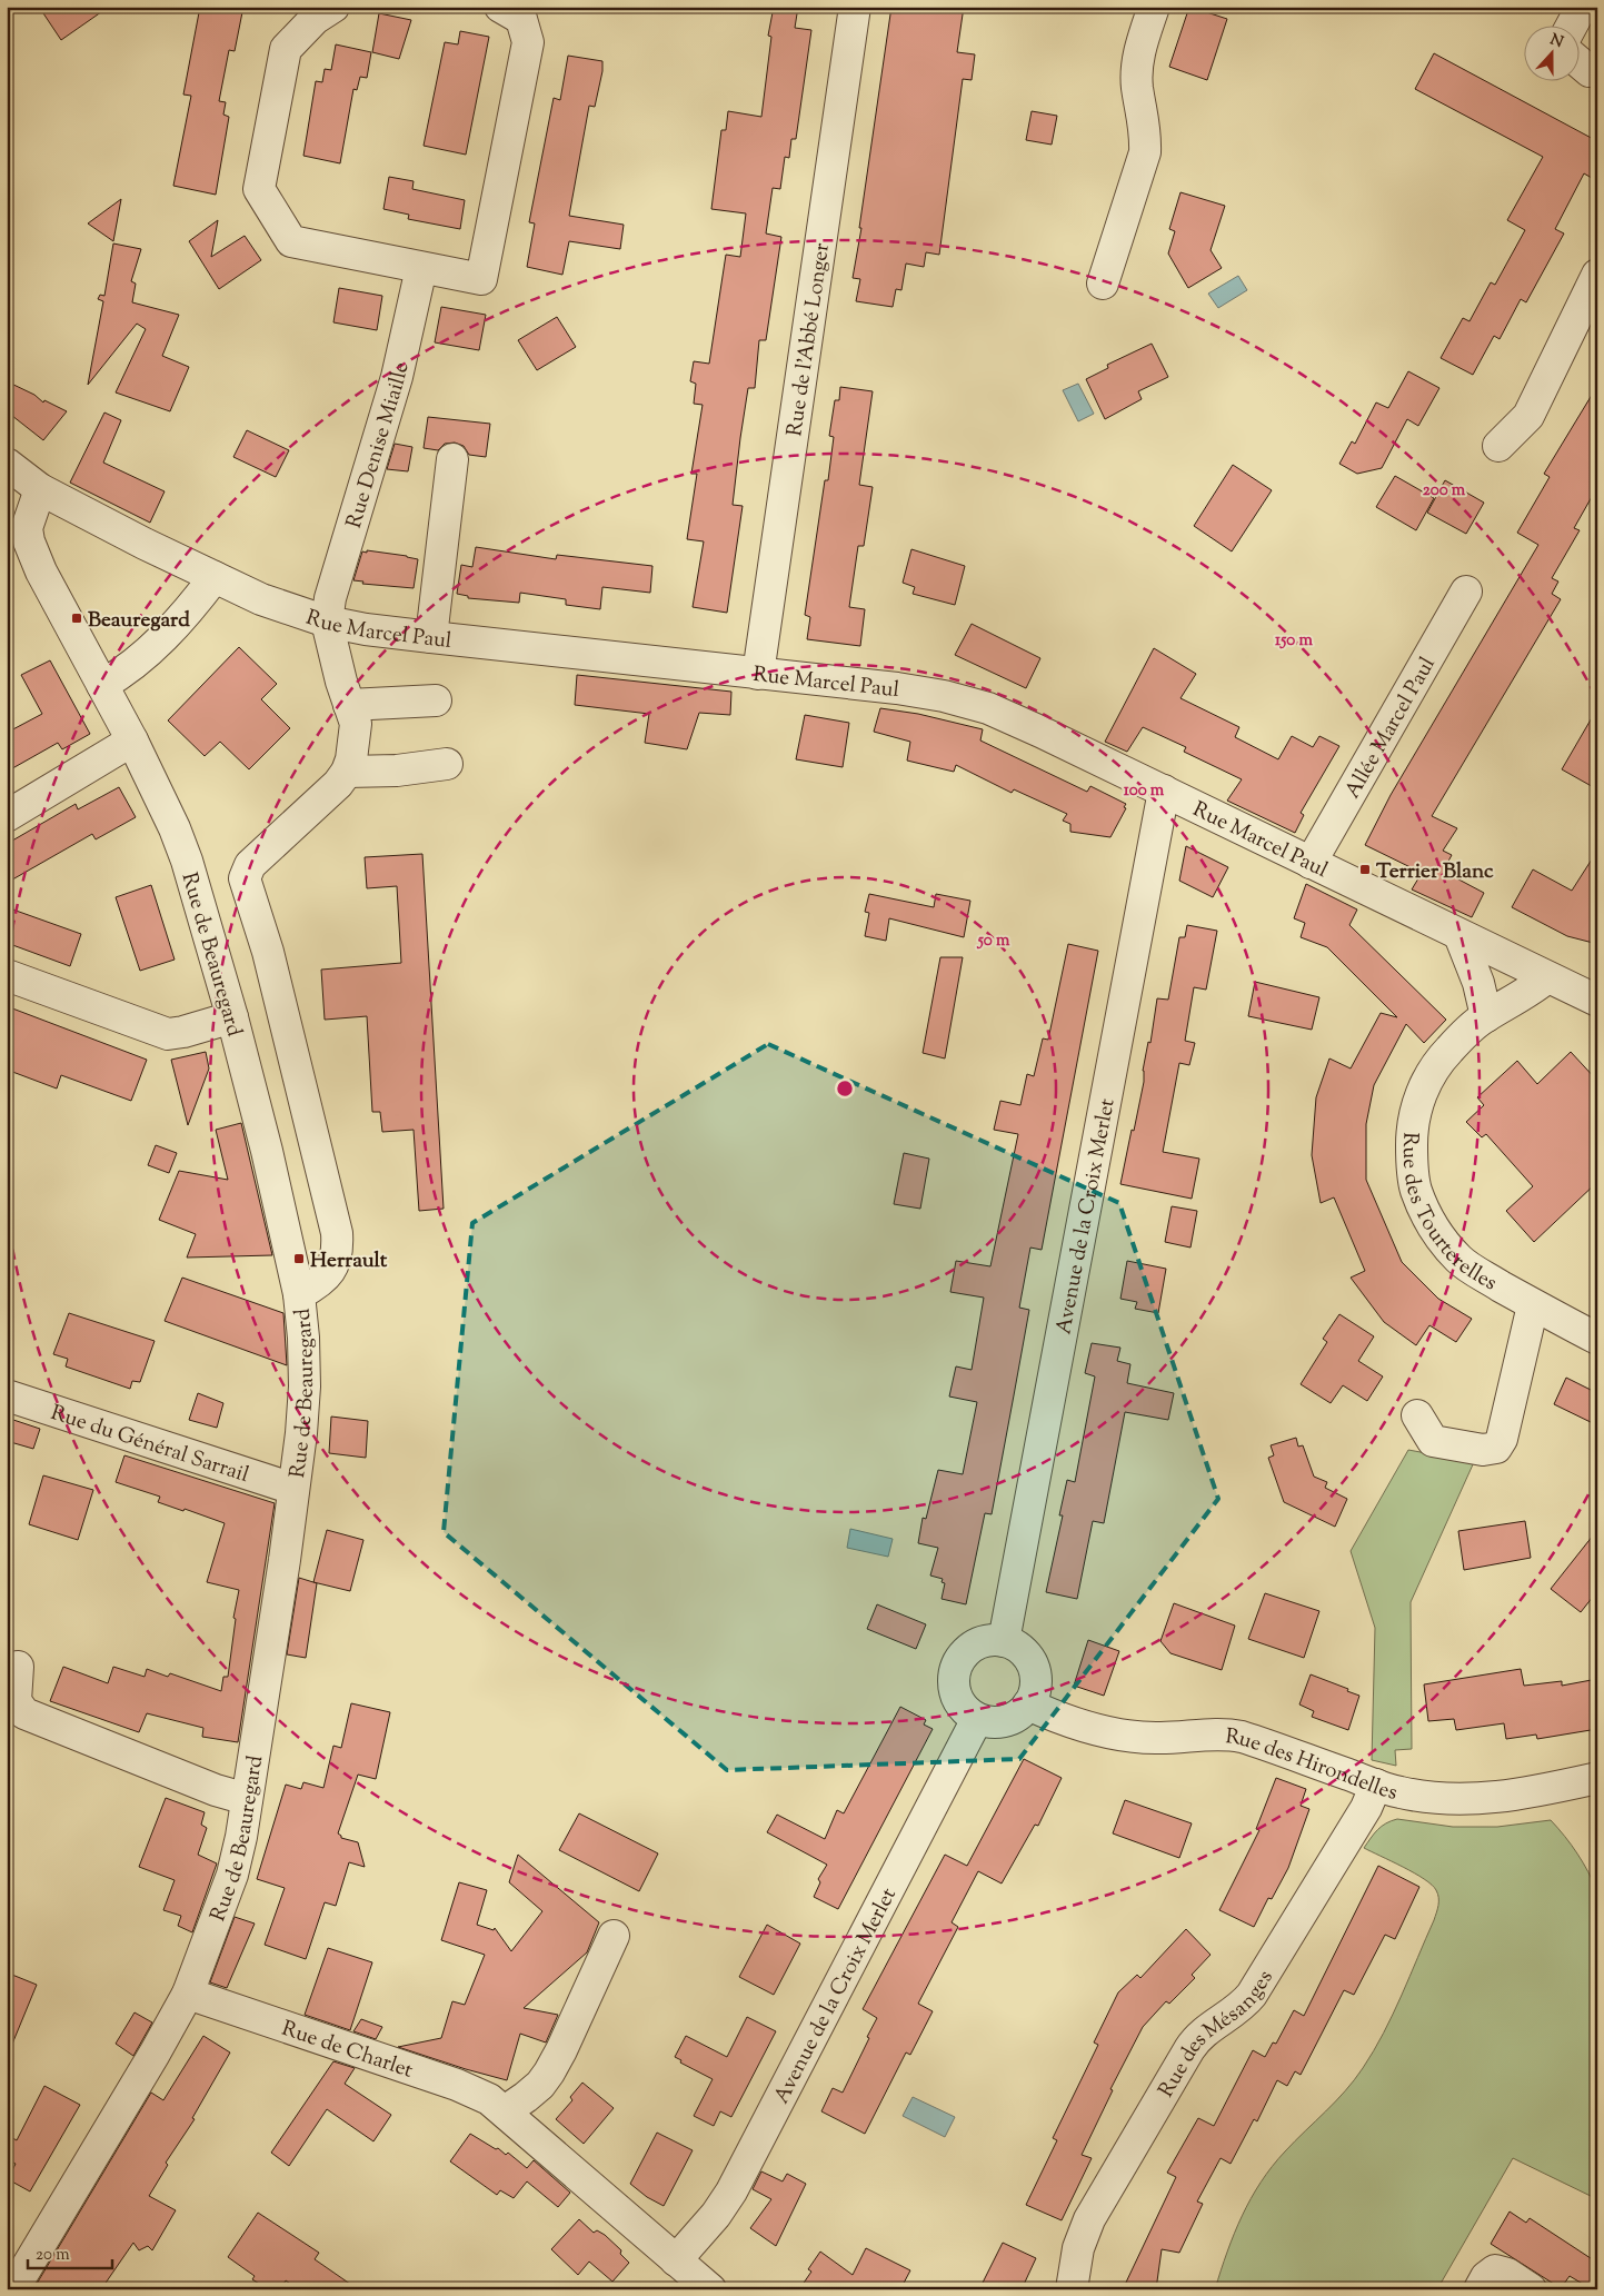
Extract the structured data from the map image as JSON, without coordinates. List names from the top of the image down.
{
  "streets": {
    "street": [
      "Rue de l’Abbé Longer",
      "Rue Denise Miaille",
      "Rue Marcel Paul",
      "Allée Marcel Paul",
      "Rue de Beauregard",
      "Rue des Tourterelles",
      "Avenue de la Croix Merlet",
      "Rue du Général Sarrail",
      "Rue des Hirondelles",
      "Rue des Mésanges",
      "Rue de Charlet"
    ]
  },
  "crossings": [
    ["Rue de l’Abbé Longer", "Rue Marcel Paul"],
    ["Rue Denise Miaille", "Rue Marcel Paul"],
    ["Rue Marcel Paul", "Allée Marcel Paul"],
    ["Rue Marcel Paul", "Rue de Beauregard"],
    ["Rue Marcel Paul", "Rue des Tourterelles"],
    ["Rue Marcel Paul", "Avenue de la Croix Merlet"],
    ["Rue de Beauregard", "Rue du Général Sarrail"],
    ["Rue de Beauregard", "Rue de Charlet"],
    ["Avenue de la Croix Merlet", "Rue des Hirondelles"],
    ["Avenue de la Croix Merlet", "Rue de Charlet"],
    ["Rue des Hirondelles", "Rue des Mésanges"]
  ],
  "places": {
    "transit": ["Beauregard", "Terrier Blanc", "Herrault"]
  },
  "scale_bar": "20 m",
  "north": "top",
  "rings": [
    "200 m",
    "150 m",
    "100 m",
    "50 m"
  ]
}
